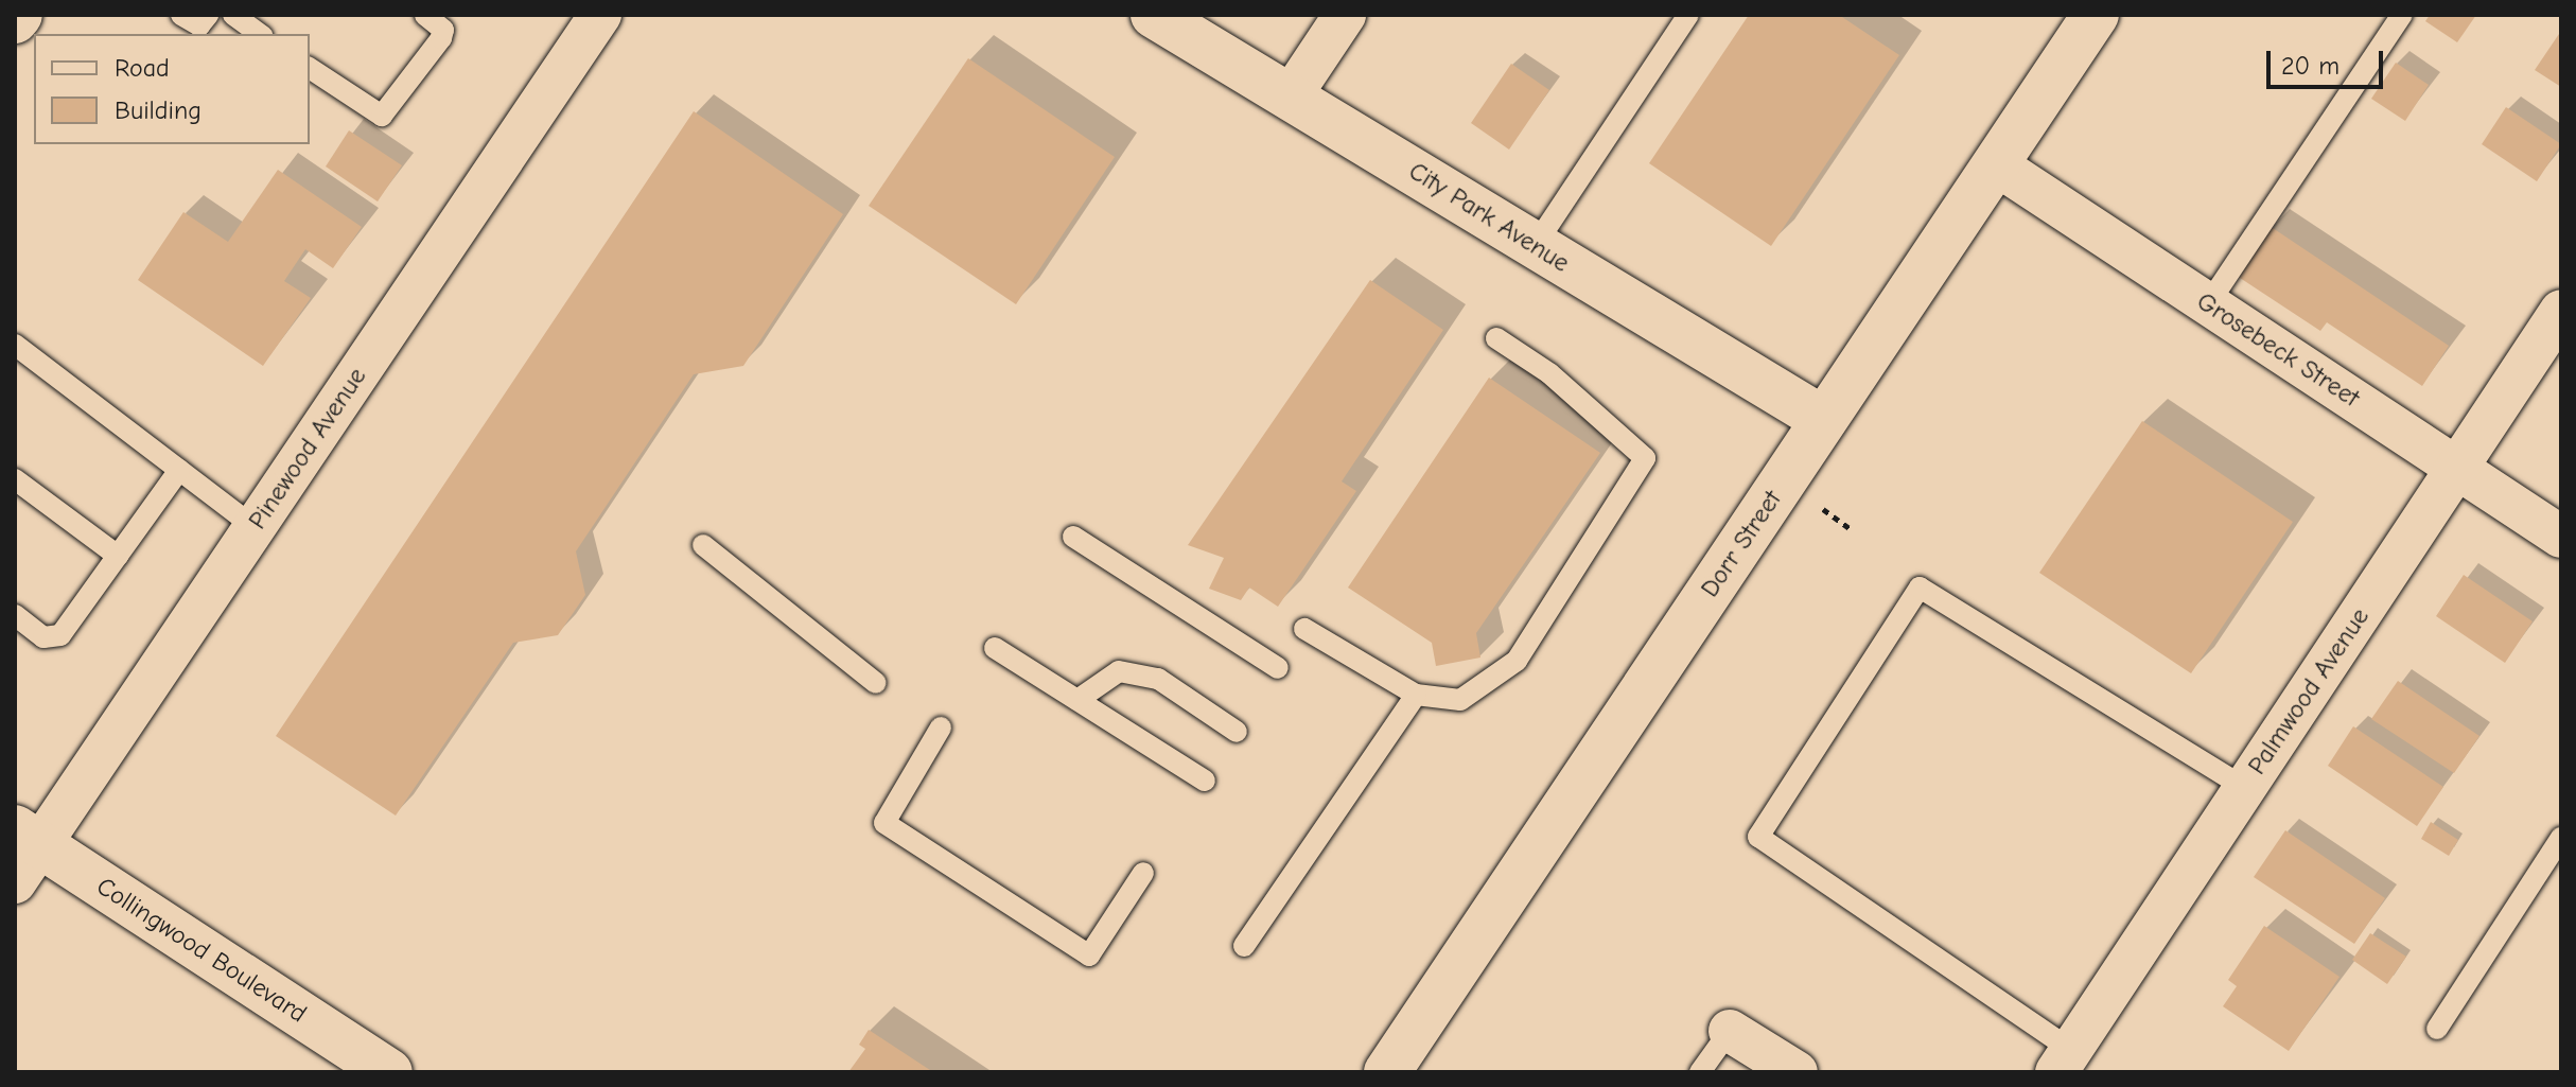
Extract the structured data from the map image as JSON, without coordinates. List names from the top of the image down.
{
  "streets": {
    "main road": ["City Park Avenue", "Dorr Street", "Collingwood Boulevard"],
    "street": ["Grosebeck Street", "Pinewood Avenue", "Palmwood Avenue"]
  },
  "crossings": [
    ["City Park Avenue", "Dorr Street"],
    ["Grosebeck Street", "Dorr Street"],
    ["Grosebeck Street", "Palmwood Avenue"],
    ["Pinewood Avenue", "Collingwood Boulevard"]
  ],
  "legend": ["Road", "Building"],
  "scale_bar": "20 m"
}
